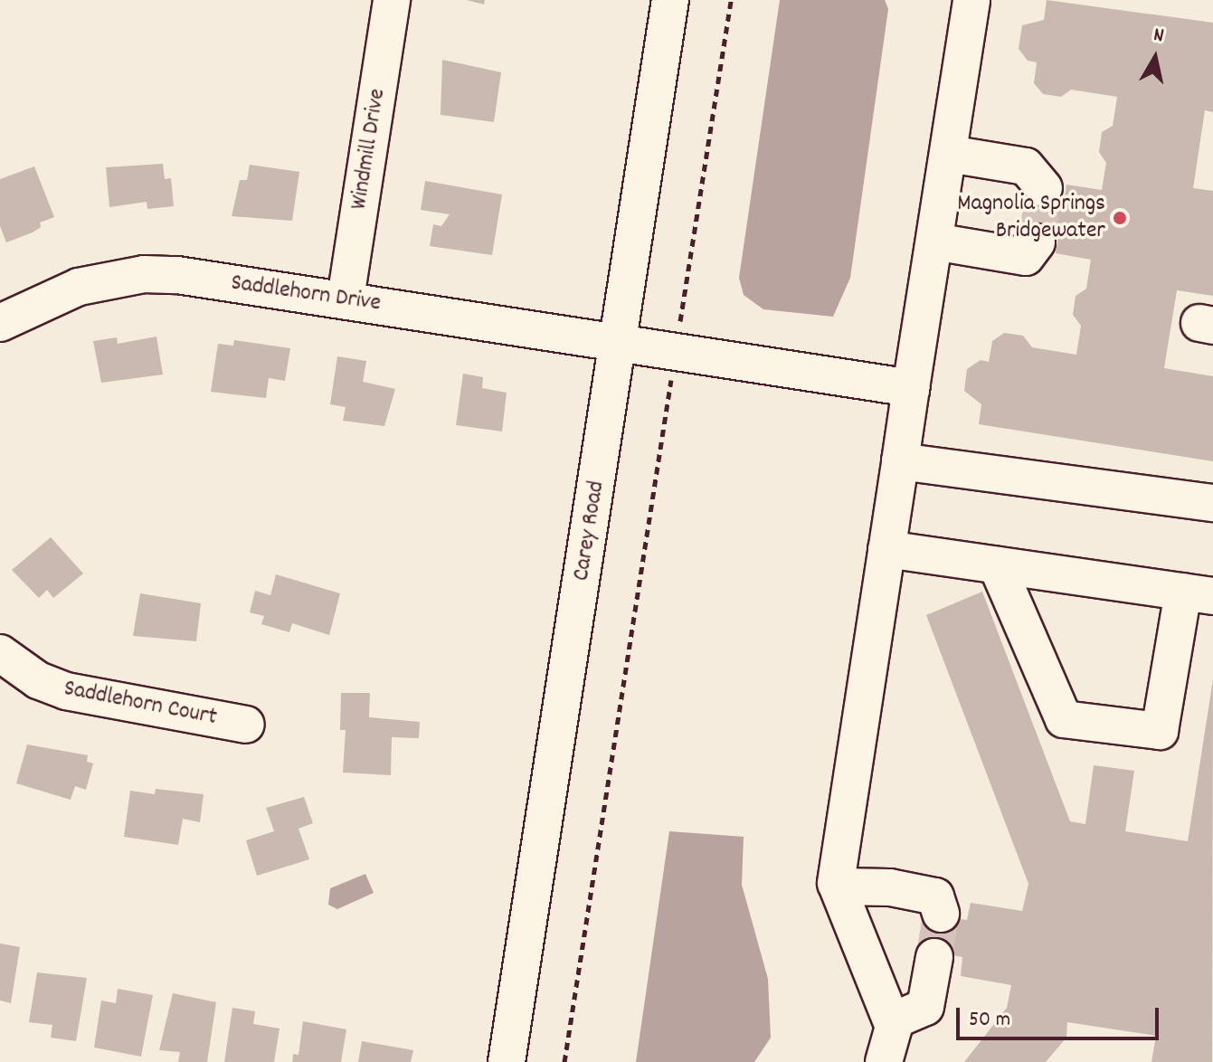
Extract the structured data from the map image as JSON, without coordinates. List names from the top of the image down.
{
  "streets": {
    "street": [
      "Windmill Drive",
      "Saddlehorn Drive",
      "Carey Road",
      "Saddlehorn Court"
    ]
  },
  "crossings": [
    ["Windmill Drive", "Saddlehorn Drive"],
    ["Saddlehorn Drive", "Carey Road"]
  ],
  "places": ["Magnolia Springs Bridgewater"],
  "scale_bar": "50 m",
  "north": "top"
}
